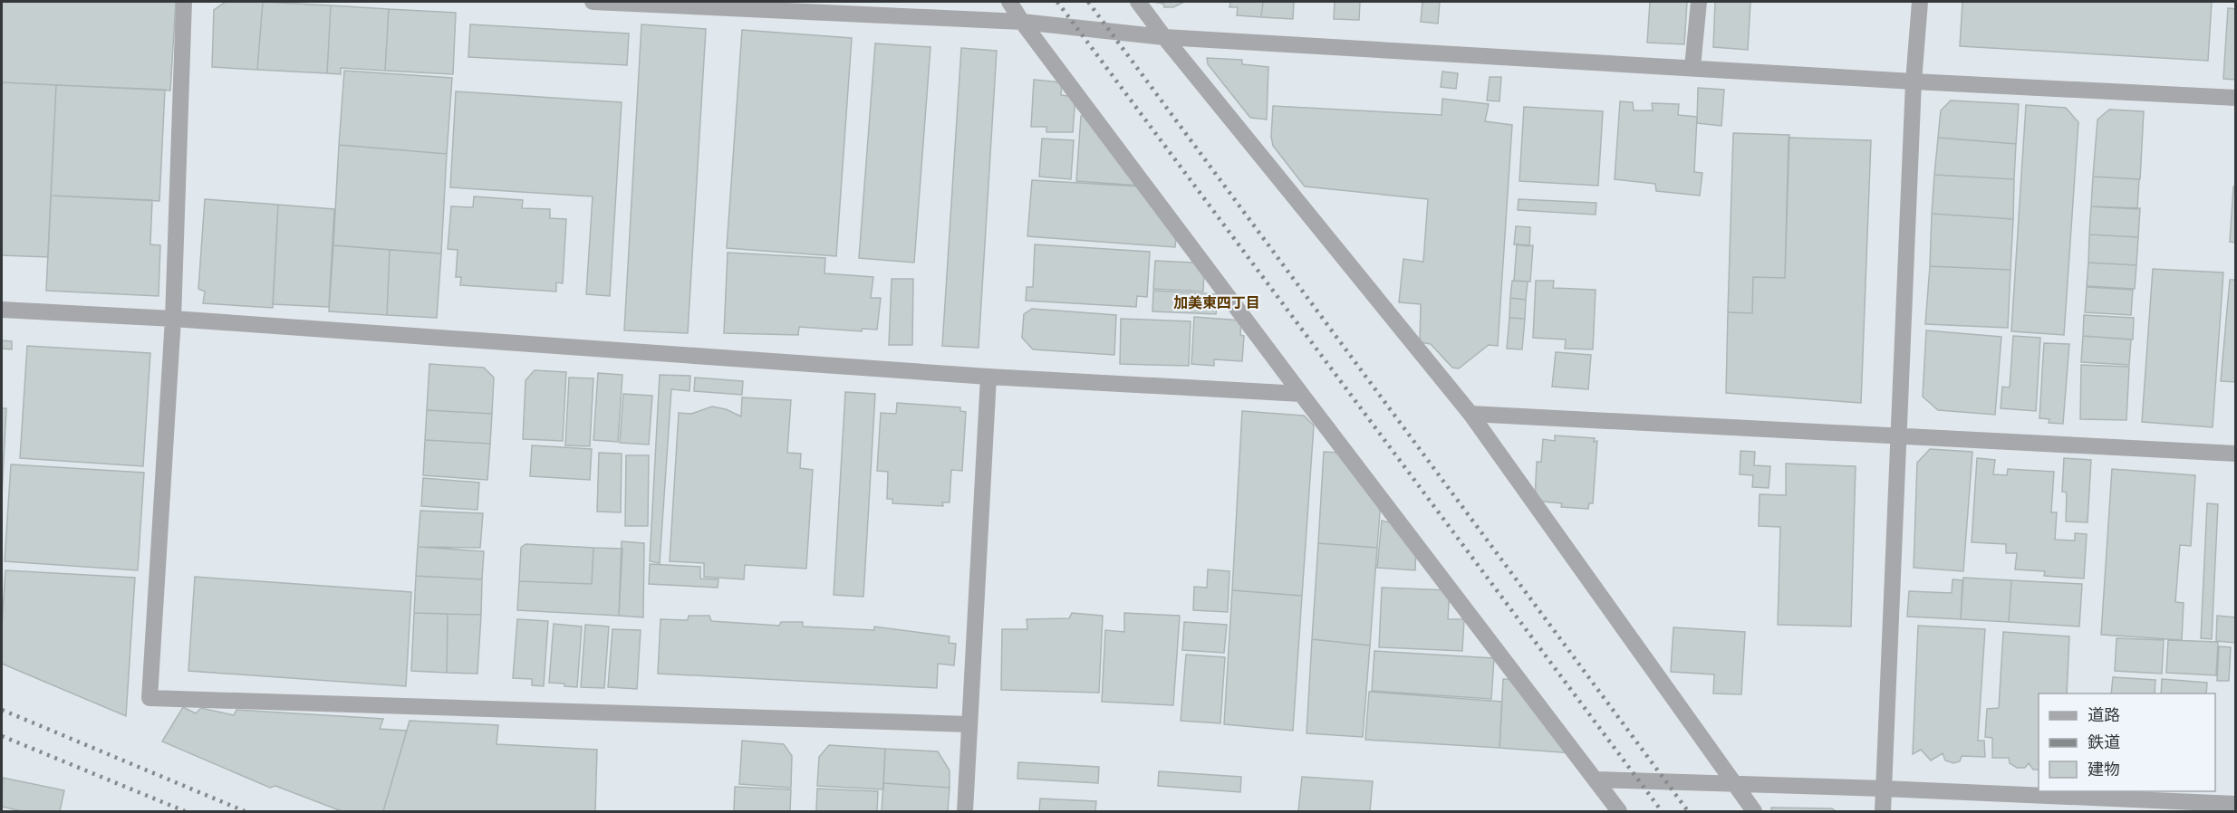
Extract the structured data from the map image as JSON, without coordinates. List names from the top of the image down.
{
  "districts": ["加美東四丁目"],
  "legend": ["道路", "鉄道", "建物"]
}
